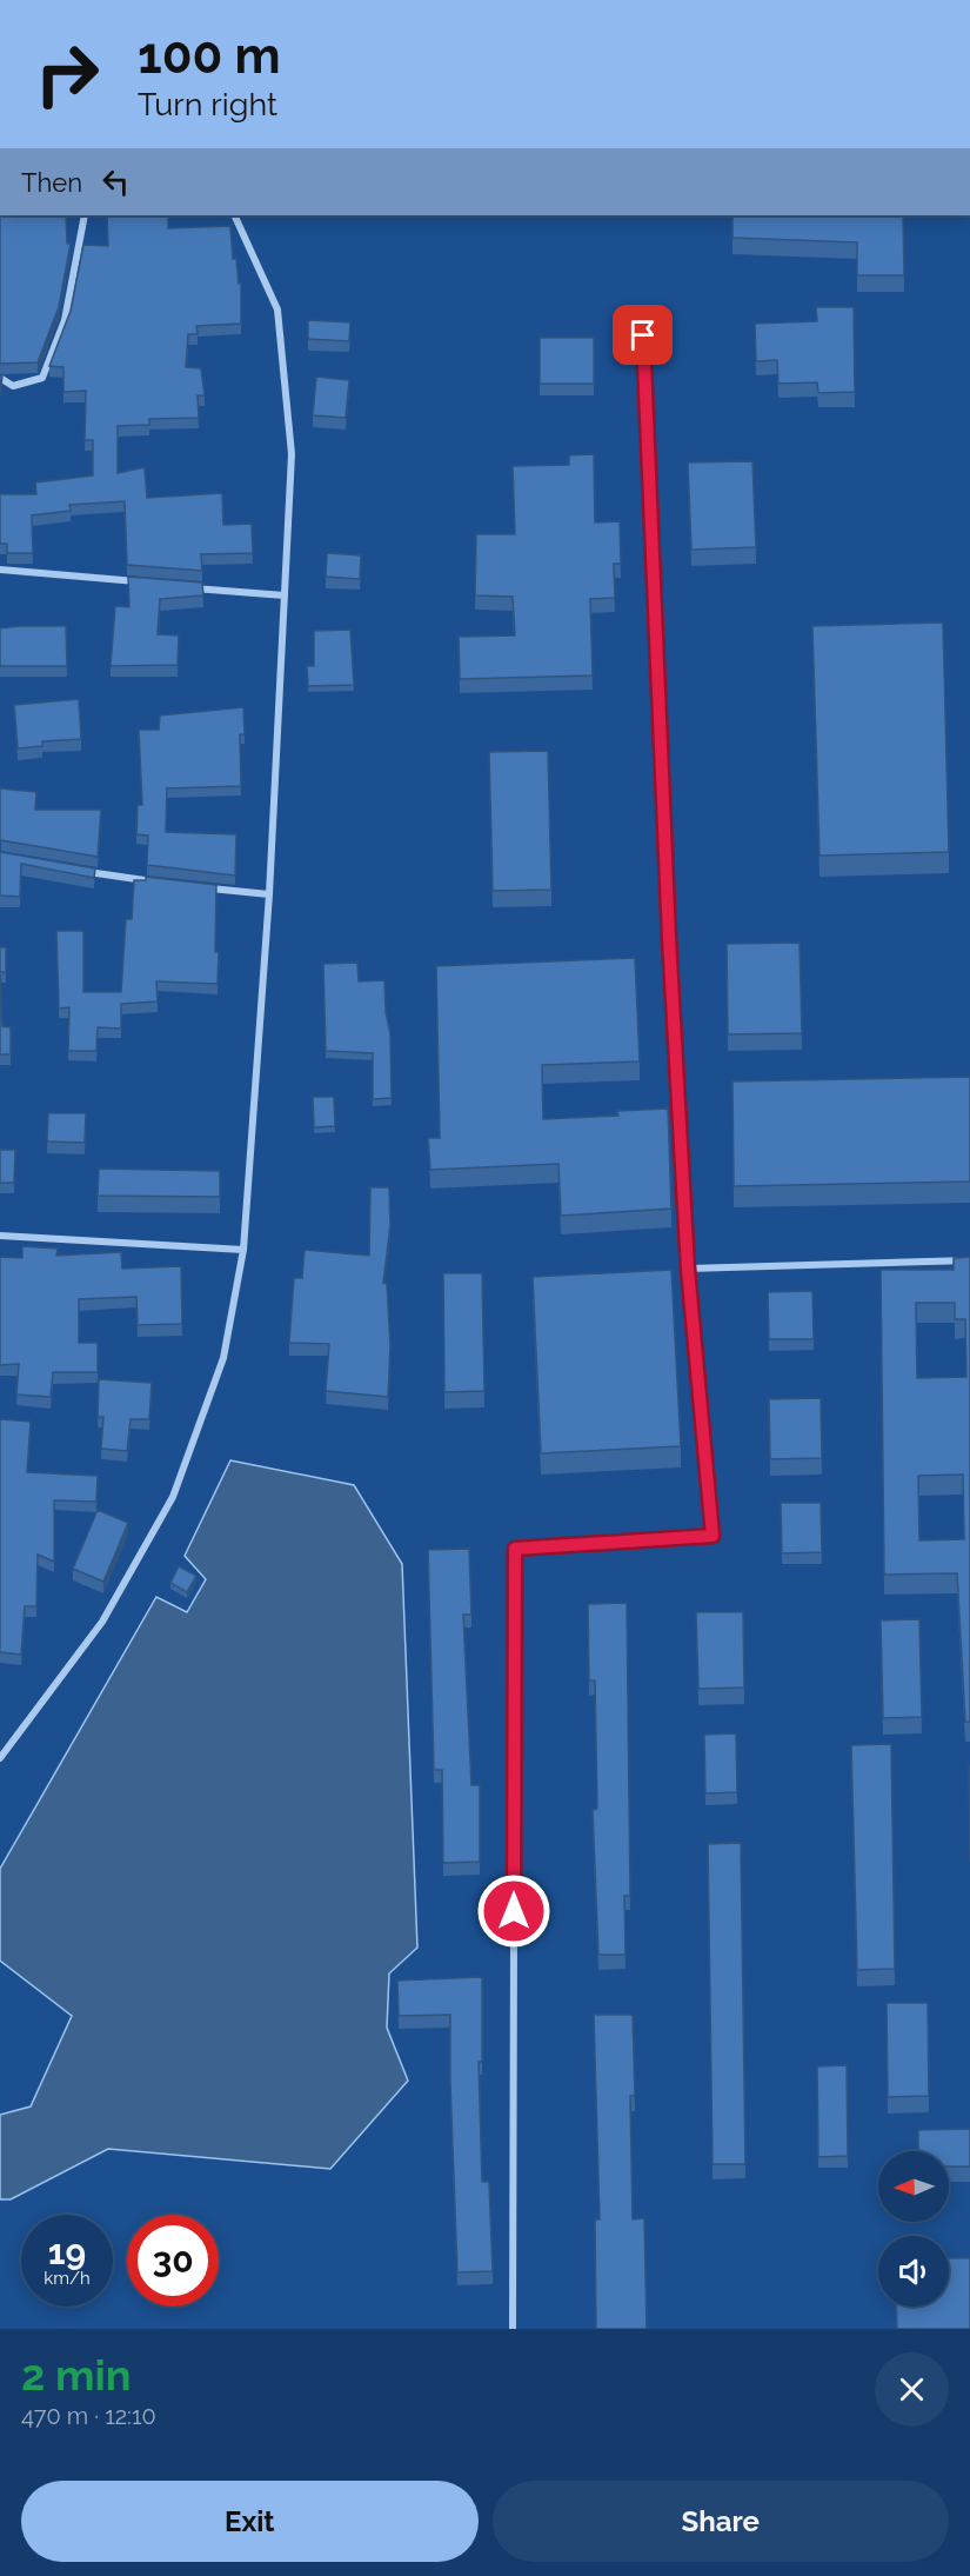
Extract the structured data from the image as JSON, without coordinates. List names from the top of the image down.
{
  "north": "left",
  "page": {
    "turn": ["100 m", "Turn right"],
    "then": "Then",
    "speed": "19 km/h",
    "limit": "30",
    "heading": ["2 min", "470 m · 12:10"],
    "buttons": ["Exit", "Share"]
  }
}
